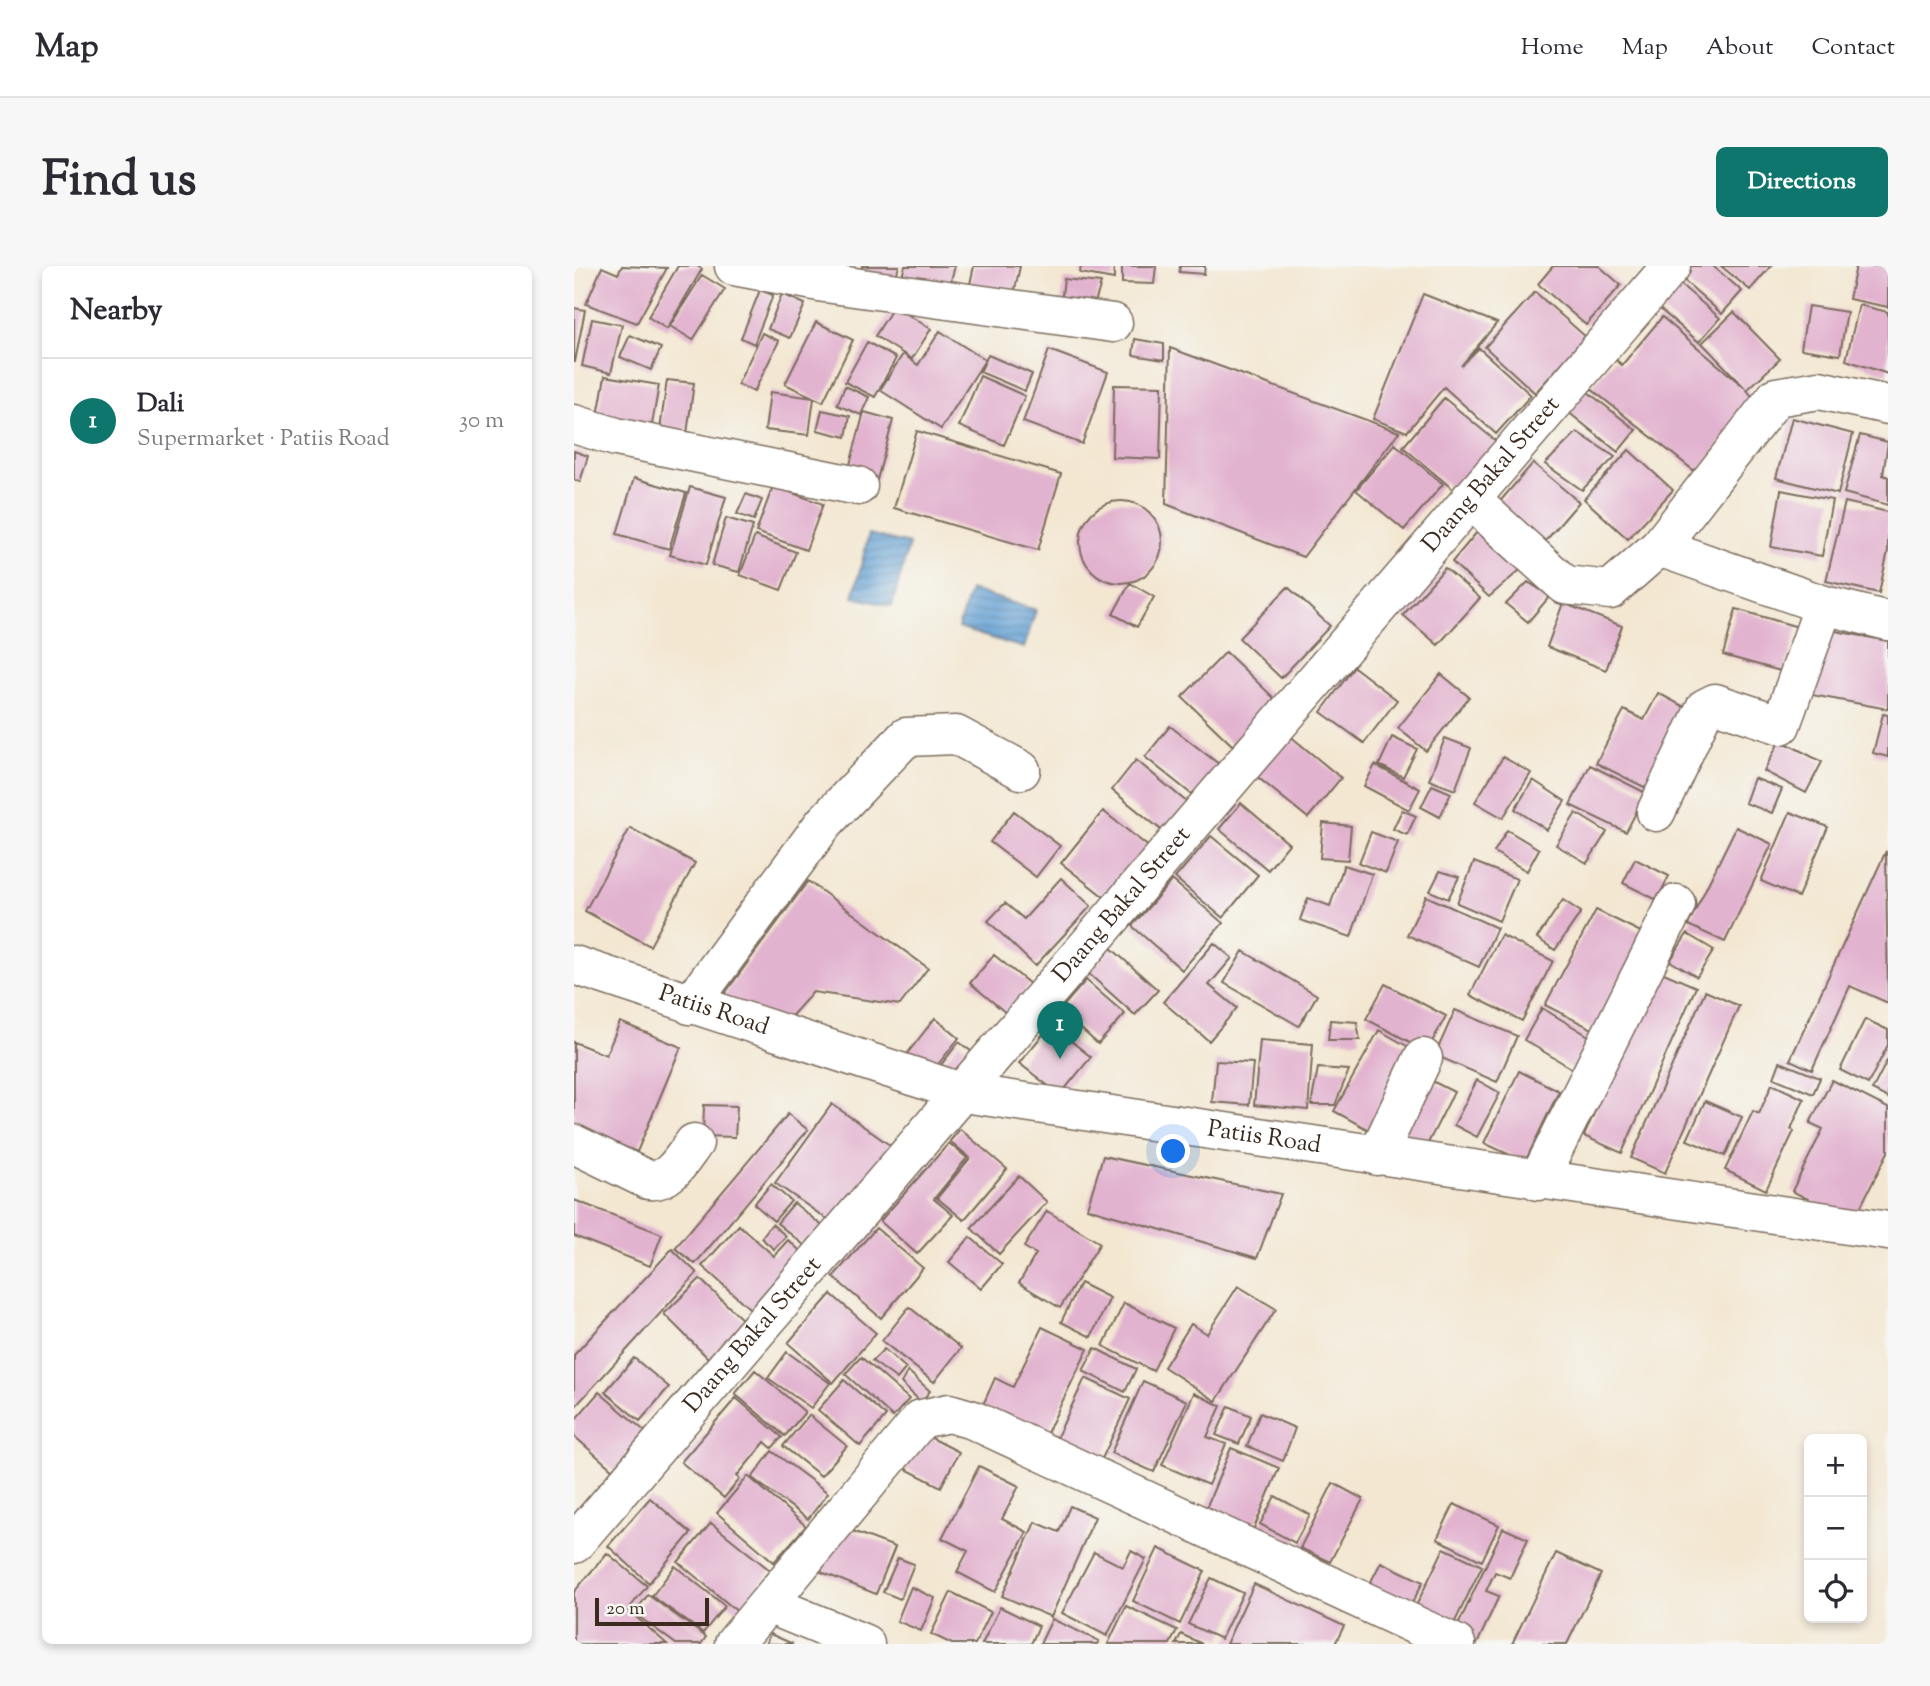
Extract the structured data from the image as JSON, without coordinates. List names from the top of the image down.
{
  "streets": {
    "street": ["Daang Bakal Street", "Patiis Road"]
  },
  "crossings": [
    ["Daang Bakal Street", "Patiis Road"]
  ],
  "scale_bar": "20 m",
  "page": {
    "header": "Map",
    "nav": [
      "Home",
      "Map",
      "About",
      "Contact"
    ],
    "title": "Find us",
    "buttons": "Directions",
    "heading": "Nearby",
    "list": [
      {
        "mark": "1",
        "name": "Dali",
        "note": "Supermarket · Patiis Road",
        "value": "30 m"
      }
    ],
    "pins": "1",
    "map_buttons": ["+", "−"],
    "scale": "20 m"
  }
}
